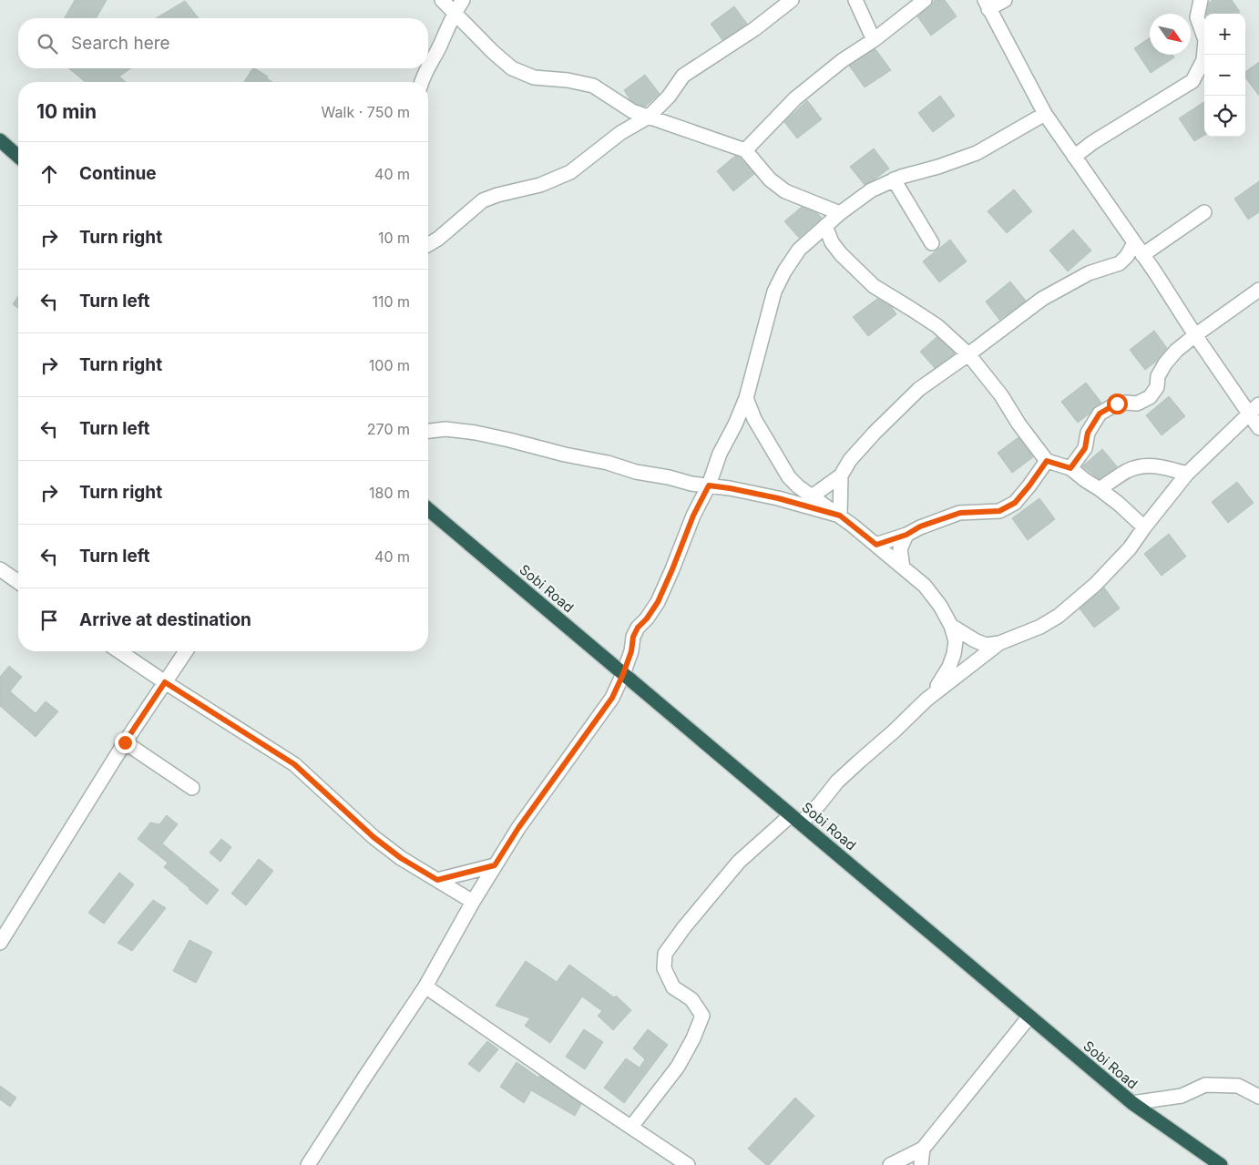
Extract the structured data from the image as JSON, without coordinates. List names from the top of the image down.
{
  "streets": {
    "highway": ["Sobi Road"]
  },
  "north": "bottom right",
  "page": {
    "map_buttons": ["+", "−"],
    "search": "Search here",
    "heading": ["10 min", "Walk · 750 m"],
    "list": [
      ["Continue", "40 m"],
      ["Turn right", "10 m"],
      ["Turn left", "110 m"],
      ["Turn right", "100 m"],
      ["Turn left", "270 m"],
      ["Turn right", "180 m"],
      ["Turn left", "40 m"],
      "Arrive at destination"
    ]
  }
}
